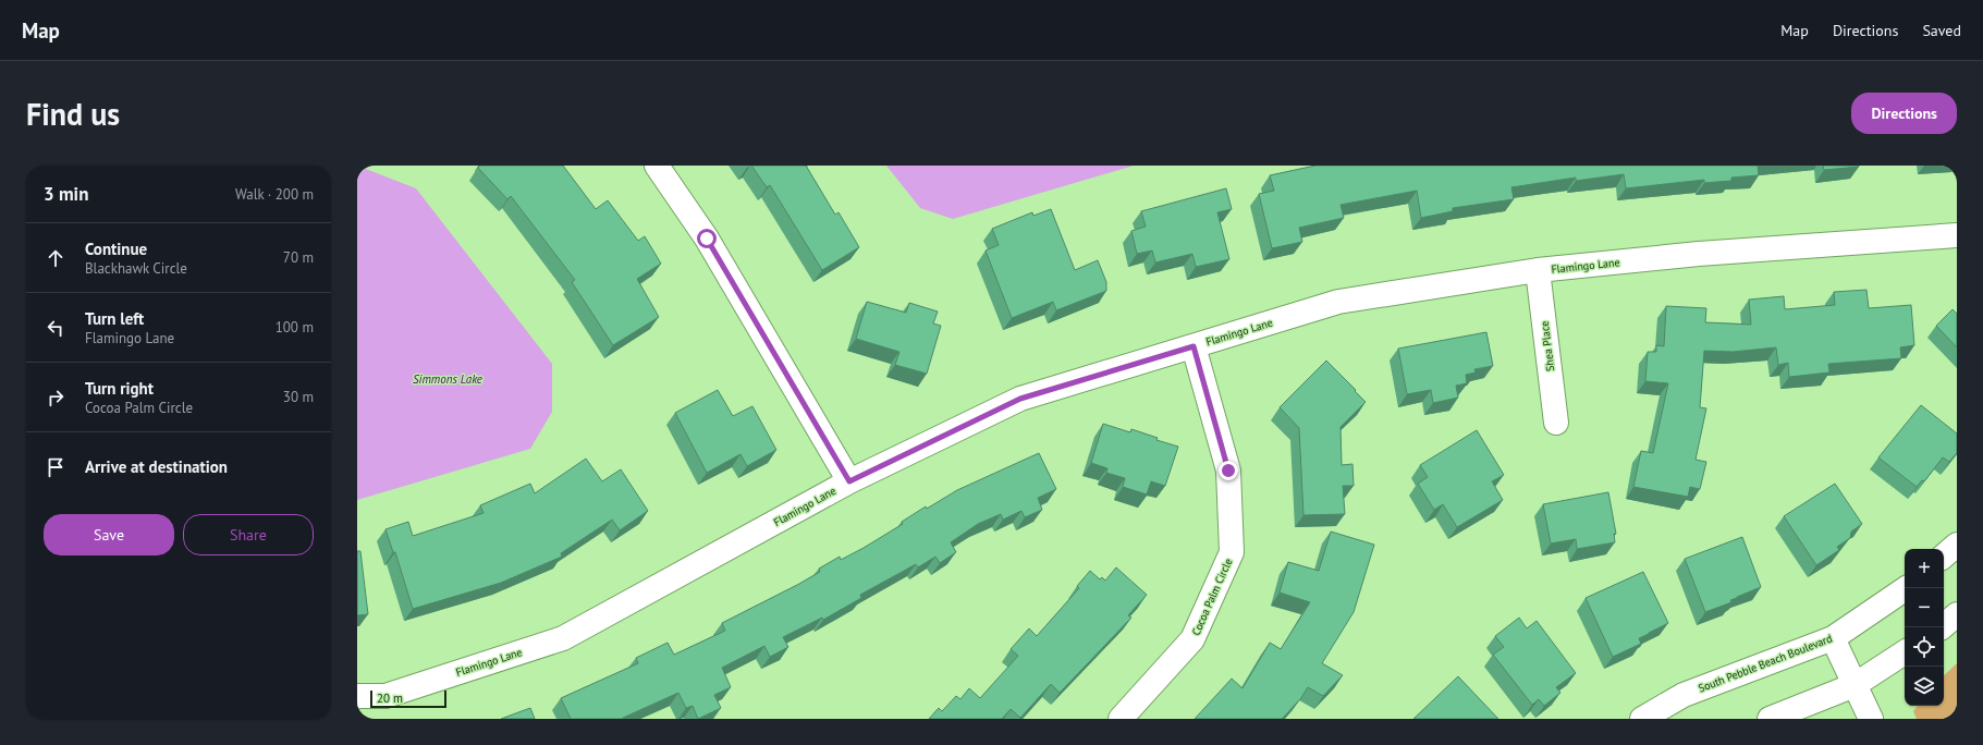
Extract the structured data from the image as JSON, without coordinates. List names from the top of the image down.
{
  "streets": {
    "street": [
      "Flamingo Lane",
      "Shea Place",
      "Cocoa Palm Circle",
      "South Pebble Beach Boulevard"
    ]
  },
  "crossings": [
    ["Flamingo Lane", "Shea Place"],
    ["Flamingo Lane", "Cocoa Palm Circle"]
  ],
  "water": ["Simmons Lake"],
  "scale_bar": "20 m",
  "page": {
    "header": "Map",
    "nav": ["Map", "Directions", "Saved"],
    "buttons": [
      "Directions",
      ["Save", "Share"]
    ],
    "title": "Find us",
    "heading": ["3 min", "Walk · 200 m"],
    "list": [
      ["Continue", "Blackhawk Circle", "70 m"],
      ["Turn left", "Flamingo Lane", "100 m"],
      ["Turn right", "Cocoa Palm Circle", "30 m"],
      "Arrive at destination"
    ],
    "map_buttons": ["+", "−"],
    "scale": "20 m"
  }
}
